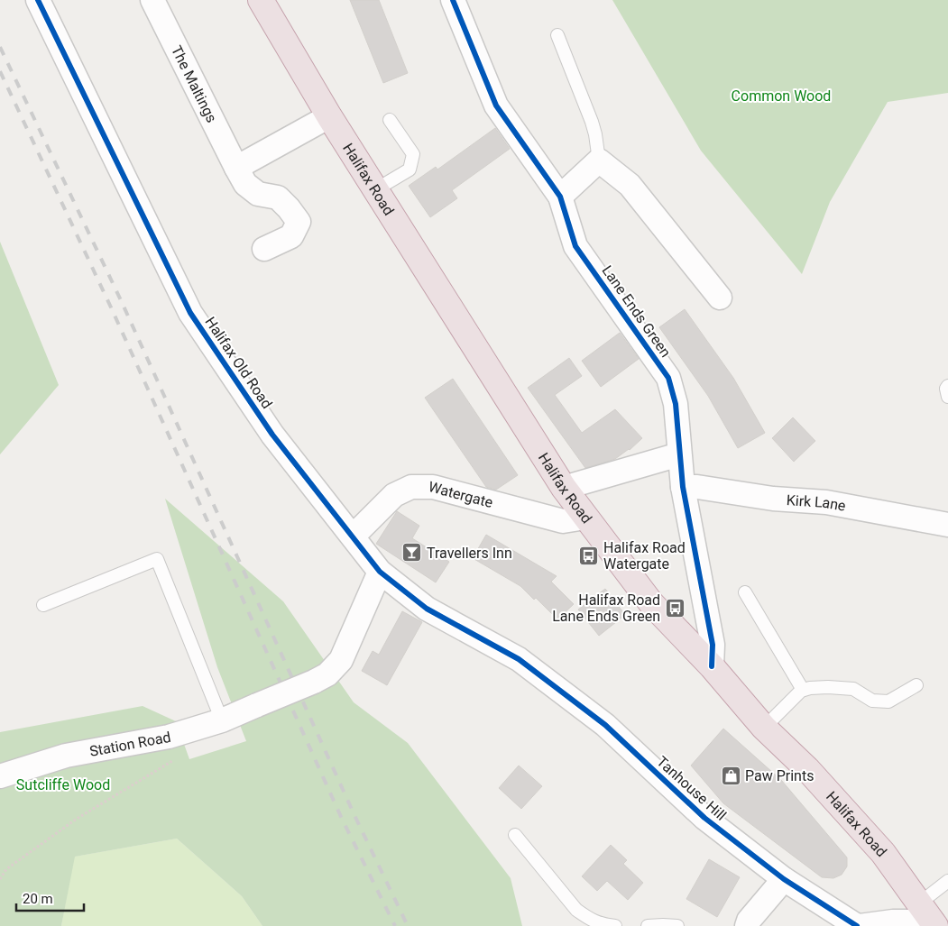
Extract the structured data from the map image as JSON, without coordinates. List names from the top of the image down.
{
  "streets": {
    "highway": ["Halifax Road"],
    "street": [
      "The Maltings",
      "Lane Ends Green",
      "Halifax Old Road",
      "Watergate",
      "Kirk Lane",
      "Station Road",
      "Tanhouse Hill"
    ]
  },
  "crossings": [
    ["Halifax Road", "Lane Ends Green"],
    ["Halifax Road", "Watergate"],
    ["Halifax Road", "Tanhouse Hill"],
    ["Lane Ends Green", "Kirk Lane"],
    ["Halifax Old Road", "Watergate"],
    ["Halifax Old Road", "Station Road"],
    ["Halifax Old Road", "Tanhouse Hill"]
  ],
  "parks": ["Common Wood", "Sutcliffe Wood"],
  "places": {
    "bar": ["Travellers Inn"],
    "bus stop": ["Halifax Road Watergate", "Halifax Road Lane Ends Green"],
    "shop": ["Paw Prints"]
  },
  "scale_bar": "20 m"
}
